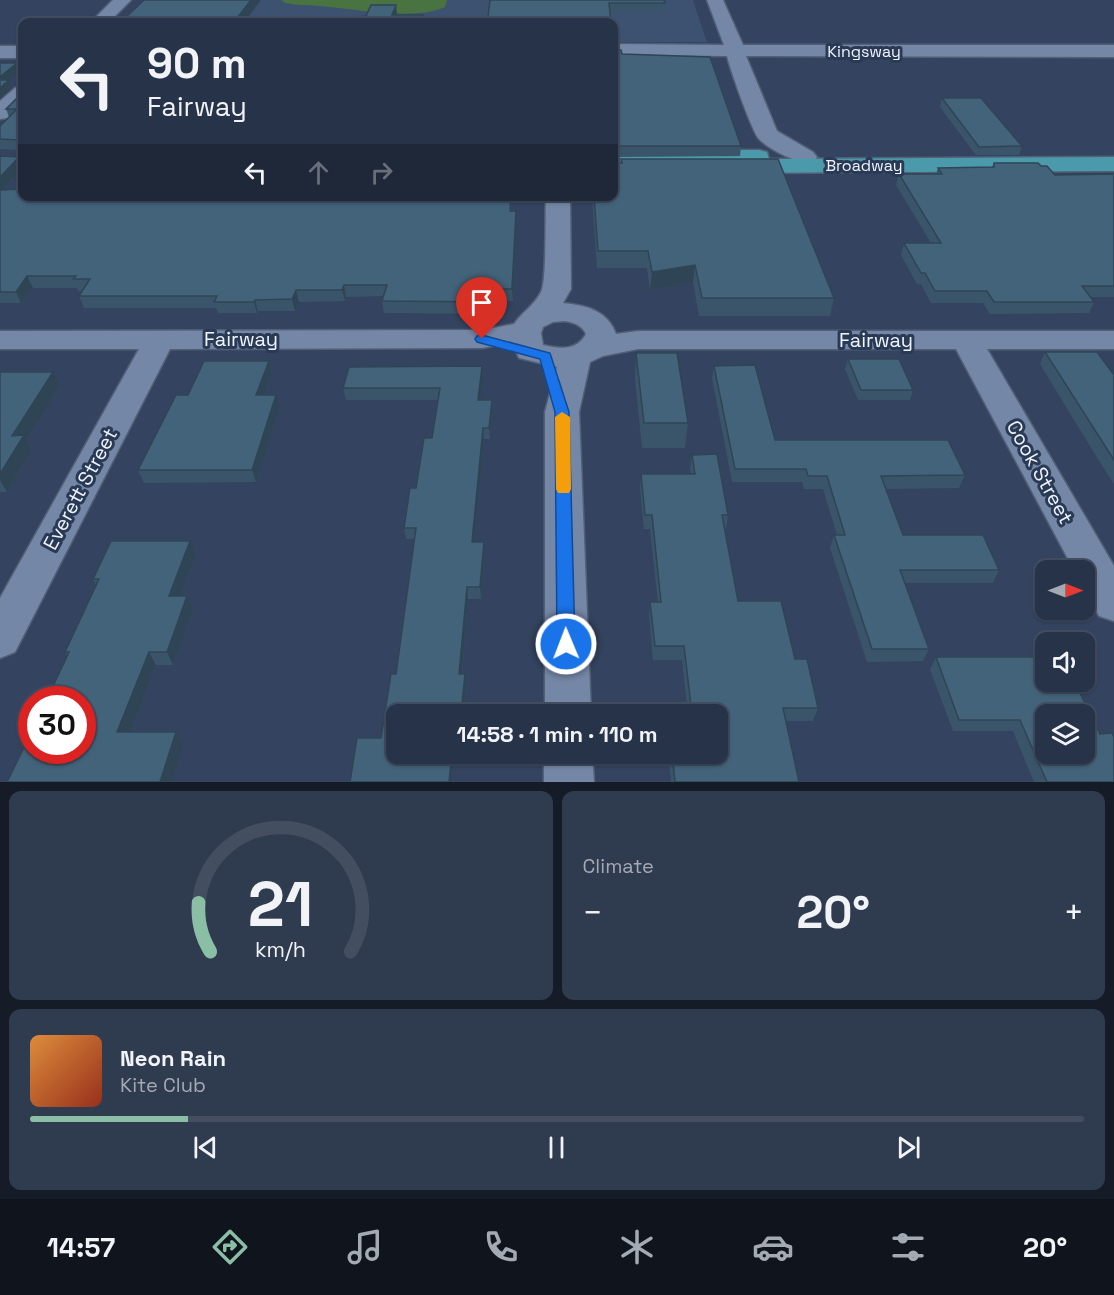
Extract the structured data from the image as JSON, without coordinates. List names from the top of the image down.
{
  "streets": {
    "main road": ["Broadway"],
    "street": [
      "Kingsway",
      "Fairway",
      "Cook Street",
      "Everett Street"
    ]
  },
  "crossings": [
    ["Fairway", "Cook Street"],
    ["Fairway", "Everett Street"]
  ],
  "north": "right",
  "page": {
    "turn": ["90 m", "Fairway"],
    "limit": "30",
    "trip": "14:58 · 1 min · 110 m",
    "tile": "Climate",
    "heat": ["−", "20°", "+"],
    "song": ["Neon Rain", "Kite Club"],
    "tabs": ["14:57", "20°"],
    "gauge": ["21", "km/h"]
  }
}
